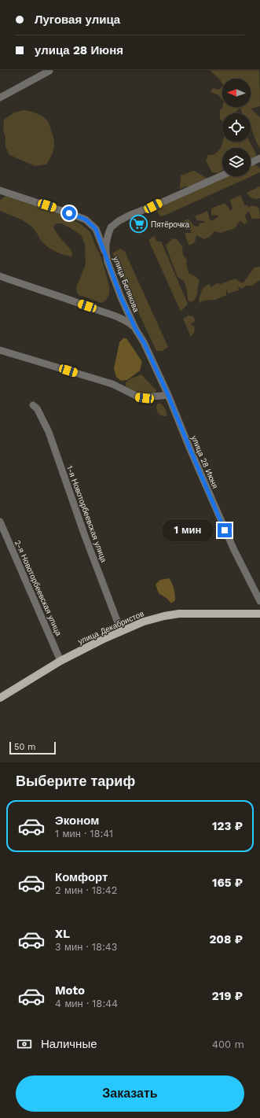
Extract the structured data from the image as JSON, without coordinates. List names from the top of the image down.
{
  "streets": {
    "main road": ["улица Декабристов"],
    "street": [
      "улица Белякова",
      "улица 28 Июня",
      "1-я Новоторбеевская улица",
      "2-я Новоторбеевская улица"
    ]
  },
  "crossings": [
    ["улица Белякова", "улица 28 Июня"],
    ["1-я Новоторбеевская улица", "улица Декабристов"],
    ["2-я Новоторбеевская улица", "улица Декабристов"]
  ],
  "places": {
    "supermarket": ["Пятёрочка"]
  },
  "scale_bar": "50 m",
  "north": "left",
  "page": {
    "banner": ["Луговая улица", "улица 28 Июня"],
    "bubble": "1 мин",
    "scale": "50 m",
    "heading": "Выберите тариф",
    "list": [
      {
        "name": "Эконом",
        "note": "1 мин · 18:41",
        "value": "123 ₽"
      },
      {
        "name": "Комфорт",
        "note": "2 мин · 18:42",
        "value": "165 ₽"
      },
      {
        "name": "XL",
        "note": "3 мин · 18:43",
        "value": "208 ₽"
      },
      {
        "name": "Moto",
        "note": "4 мин · 18:44",
        "value": "219 ₽"
      }
    ],
    "pay": ["Наличные", "400 m"],
    "buttons": "Заказать"
  }
}
